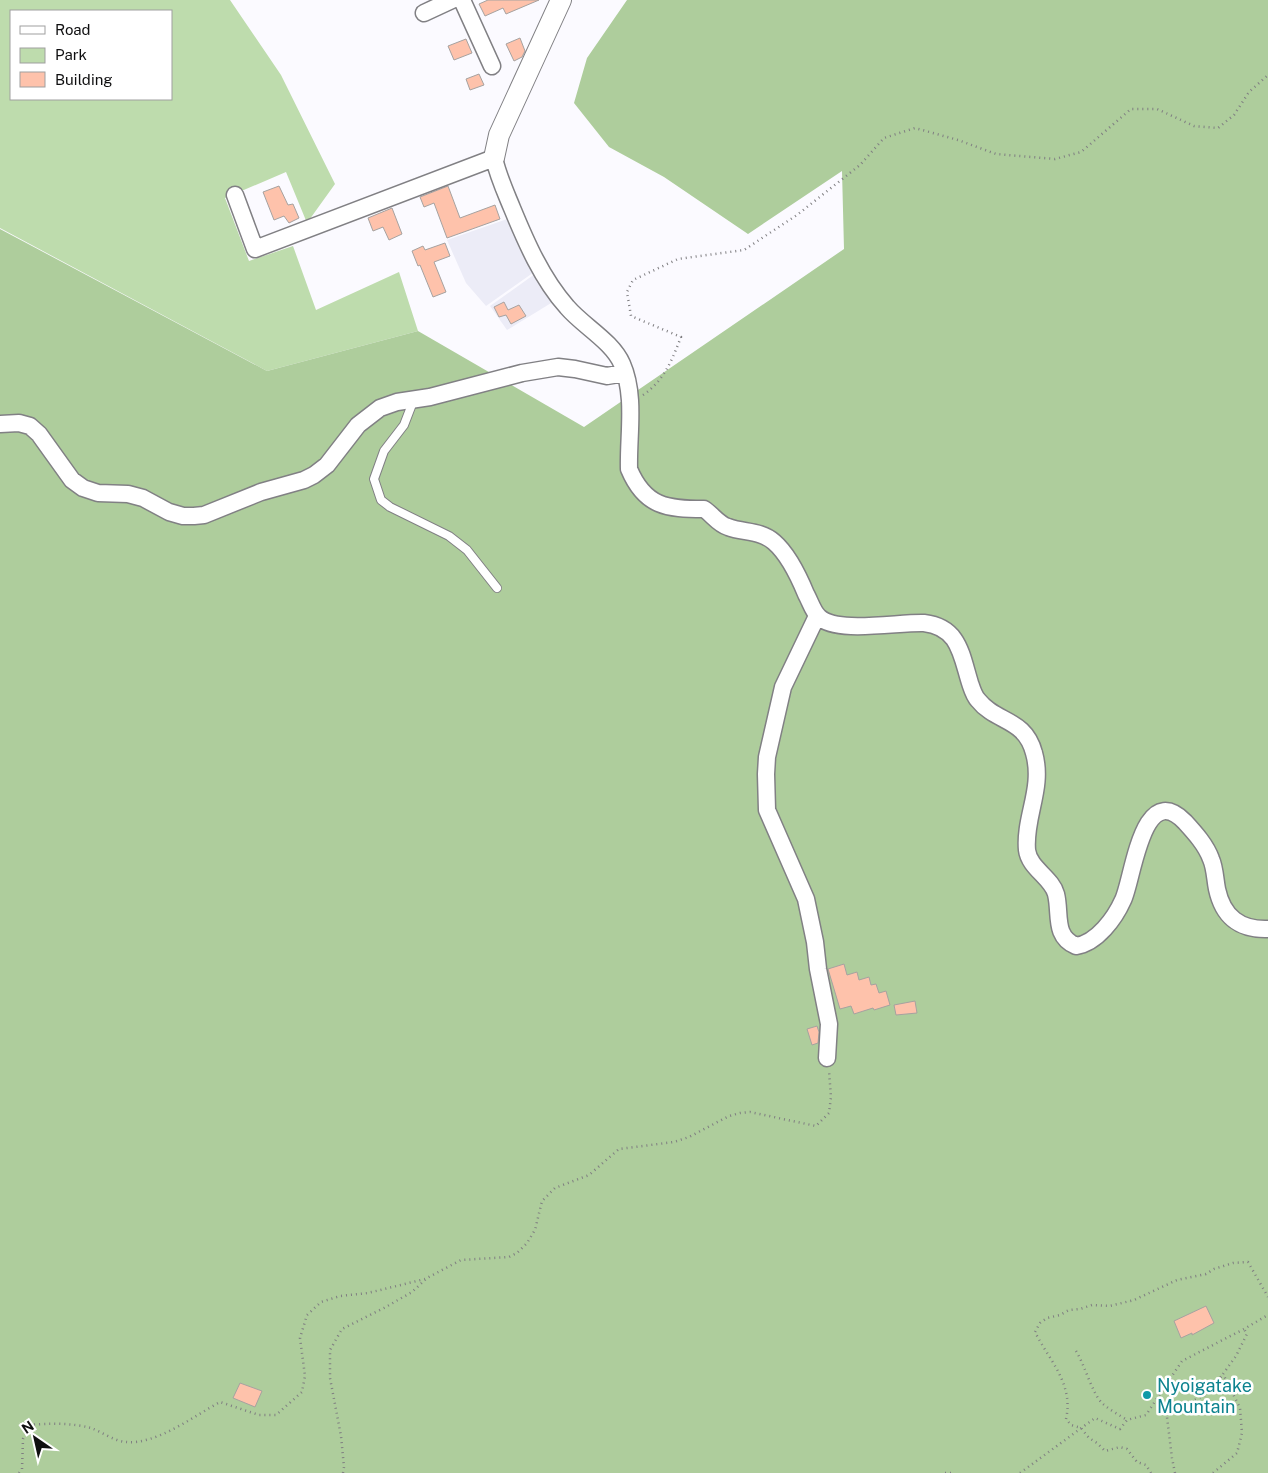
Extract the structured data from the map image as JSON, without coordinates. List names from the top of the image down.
{
  "places": ["Nyoigatake Mountain"],
  "legend": ["Road", "Park", "Building"],
  "north": "top left"
}
